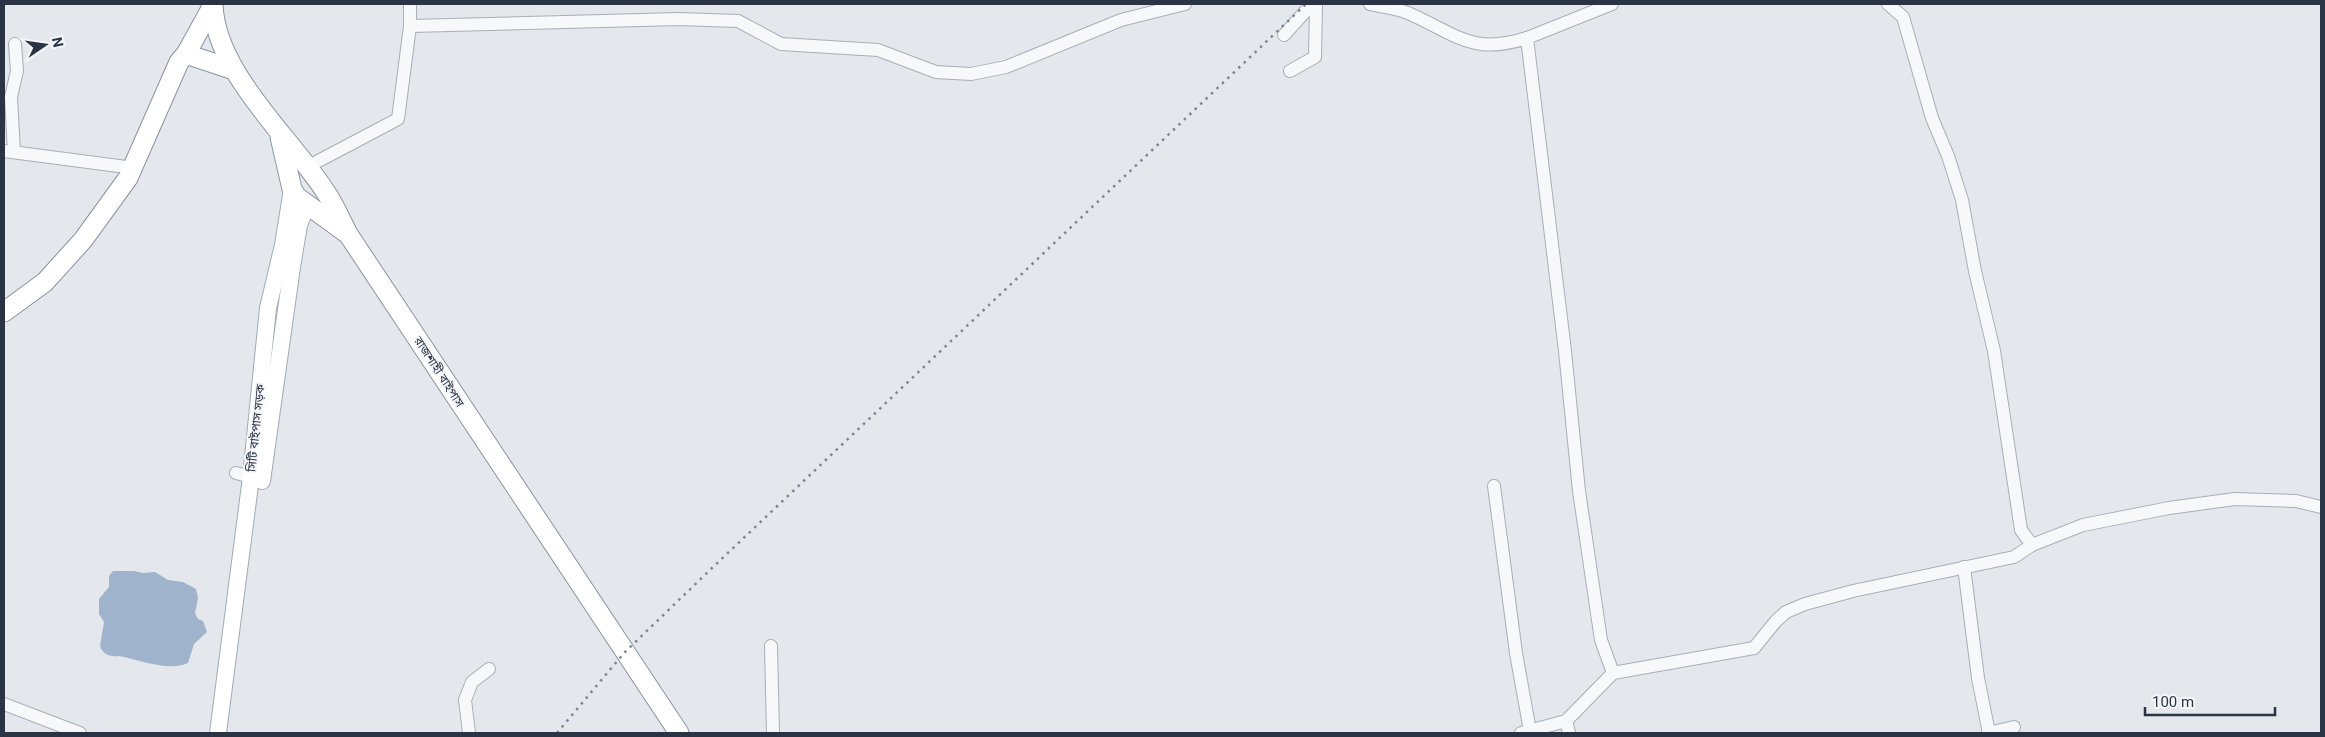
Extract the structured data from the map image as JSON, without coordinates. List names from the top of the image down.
{
  "streets": {
    "highway": ["রাজশাহী বাইপাস", "সিটি বাইপাস সড়ক"]
  },
  "crossings": [
    ["রাজশাহী বাইপাস", "সিটি বাইপাস সড়ক"]
  ],
  "scale_bar": "100 m",
  "north": "right"
}
